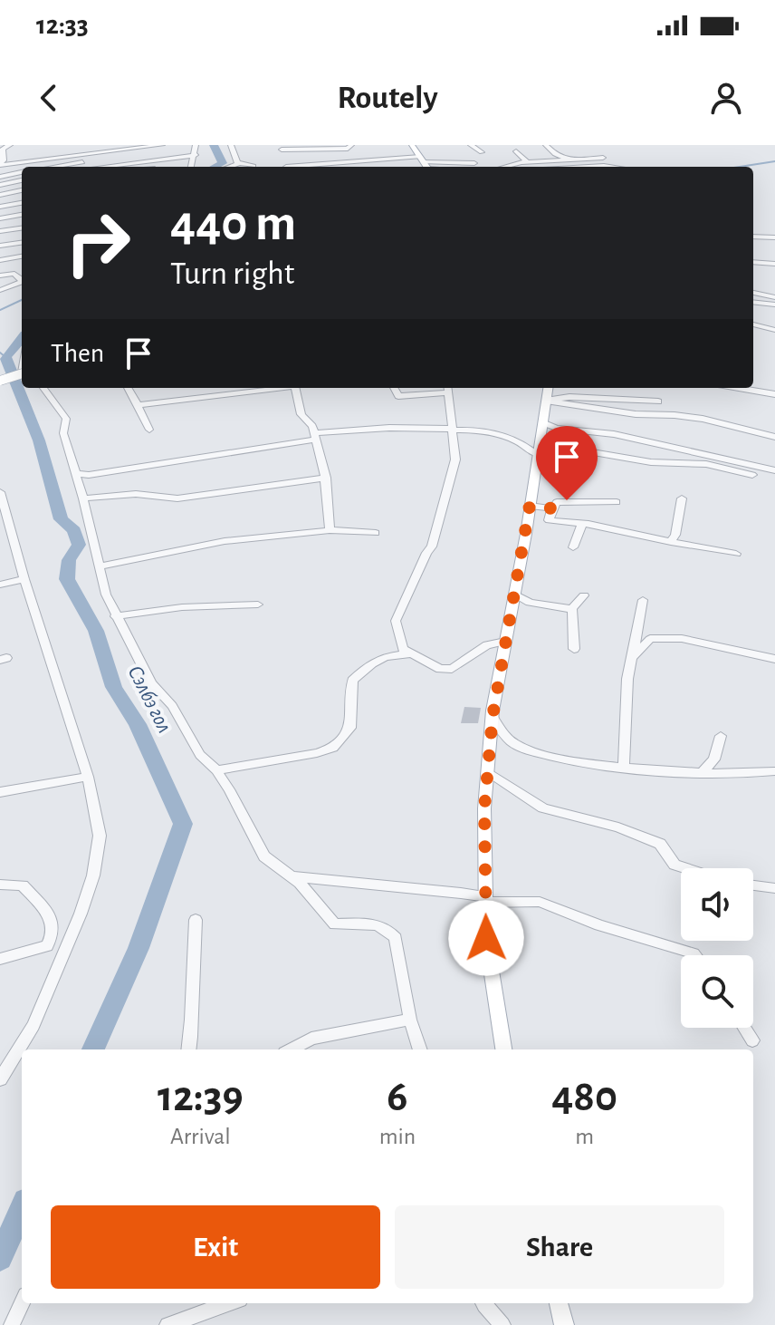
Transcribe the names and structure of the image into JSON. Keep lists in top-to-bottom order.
{
  "water": ["Сэлбэ гол"],
  "page": {
    "status": "12:33",
    "header": "Routely",
    "turn": ["440 m", "Turn right"],
    "then": "Then",
    "eta": [
      "12:39",
      "Arrival",
      "6",
      "min",
      "480",
      "m"
    ],
    "buttons": ["Exit", "Share"]
  }
}
